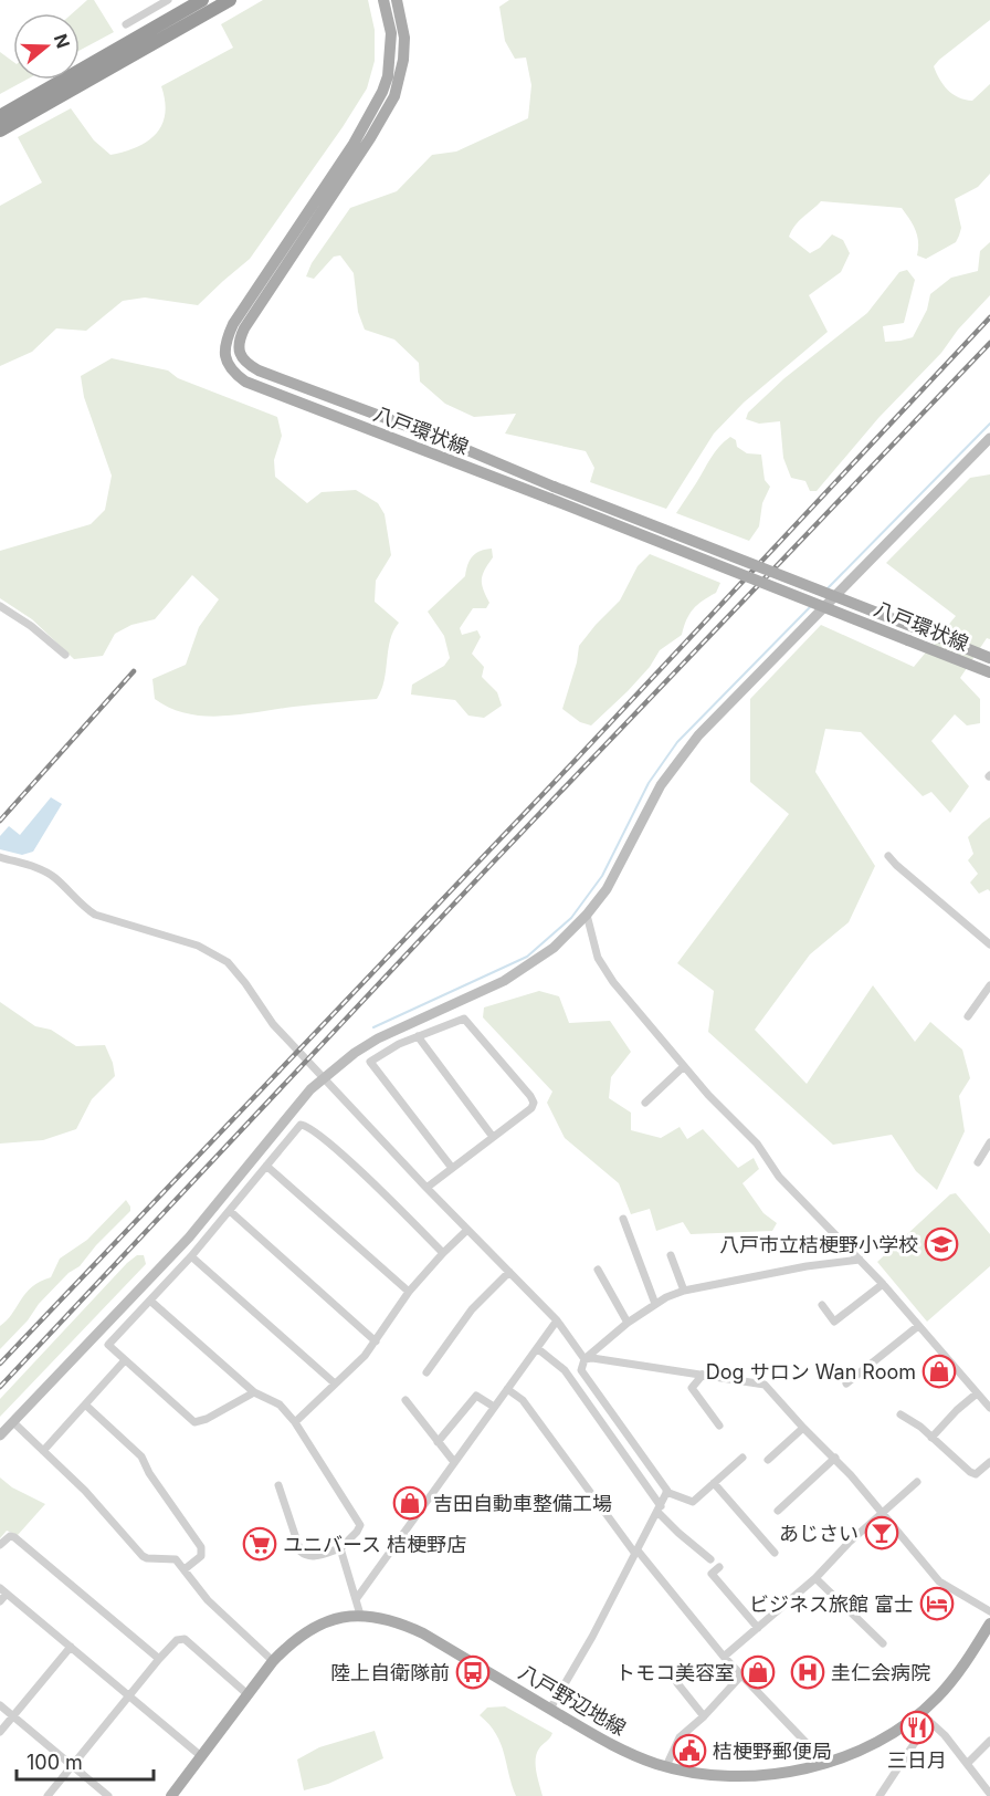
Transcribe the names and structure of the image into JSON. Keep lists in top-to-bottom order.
{
  "streets": {
    "main road": ["八戸環状線", "八戸野辺地線"]
  },
  "places": {
    "school or university": ["八戸市立桔梗野小学校"],
    "shop": ["Dog サロン Wan Room", "吉田自動車整備工場", "トモコ美容室"],
    "bar": ["あじさい"],
    "supermarket": ["ユニバース 桔梗野店"],
    "hotel": ["ビジネス旅館 富士"],
    "bus stop": ["陸上自衛隊前"],
    "hospital": ["圭仁会病院"],
    "restaurant": ["三日月"],
    "public building": ["桔梗野郵便局"]
  },
  "scale_bar": "100 m",
  "north": "right"
}
